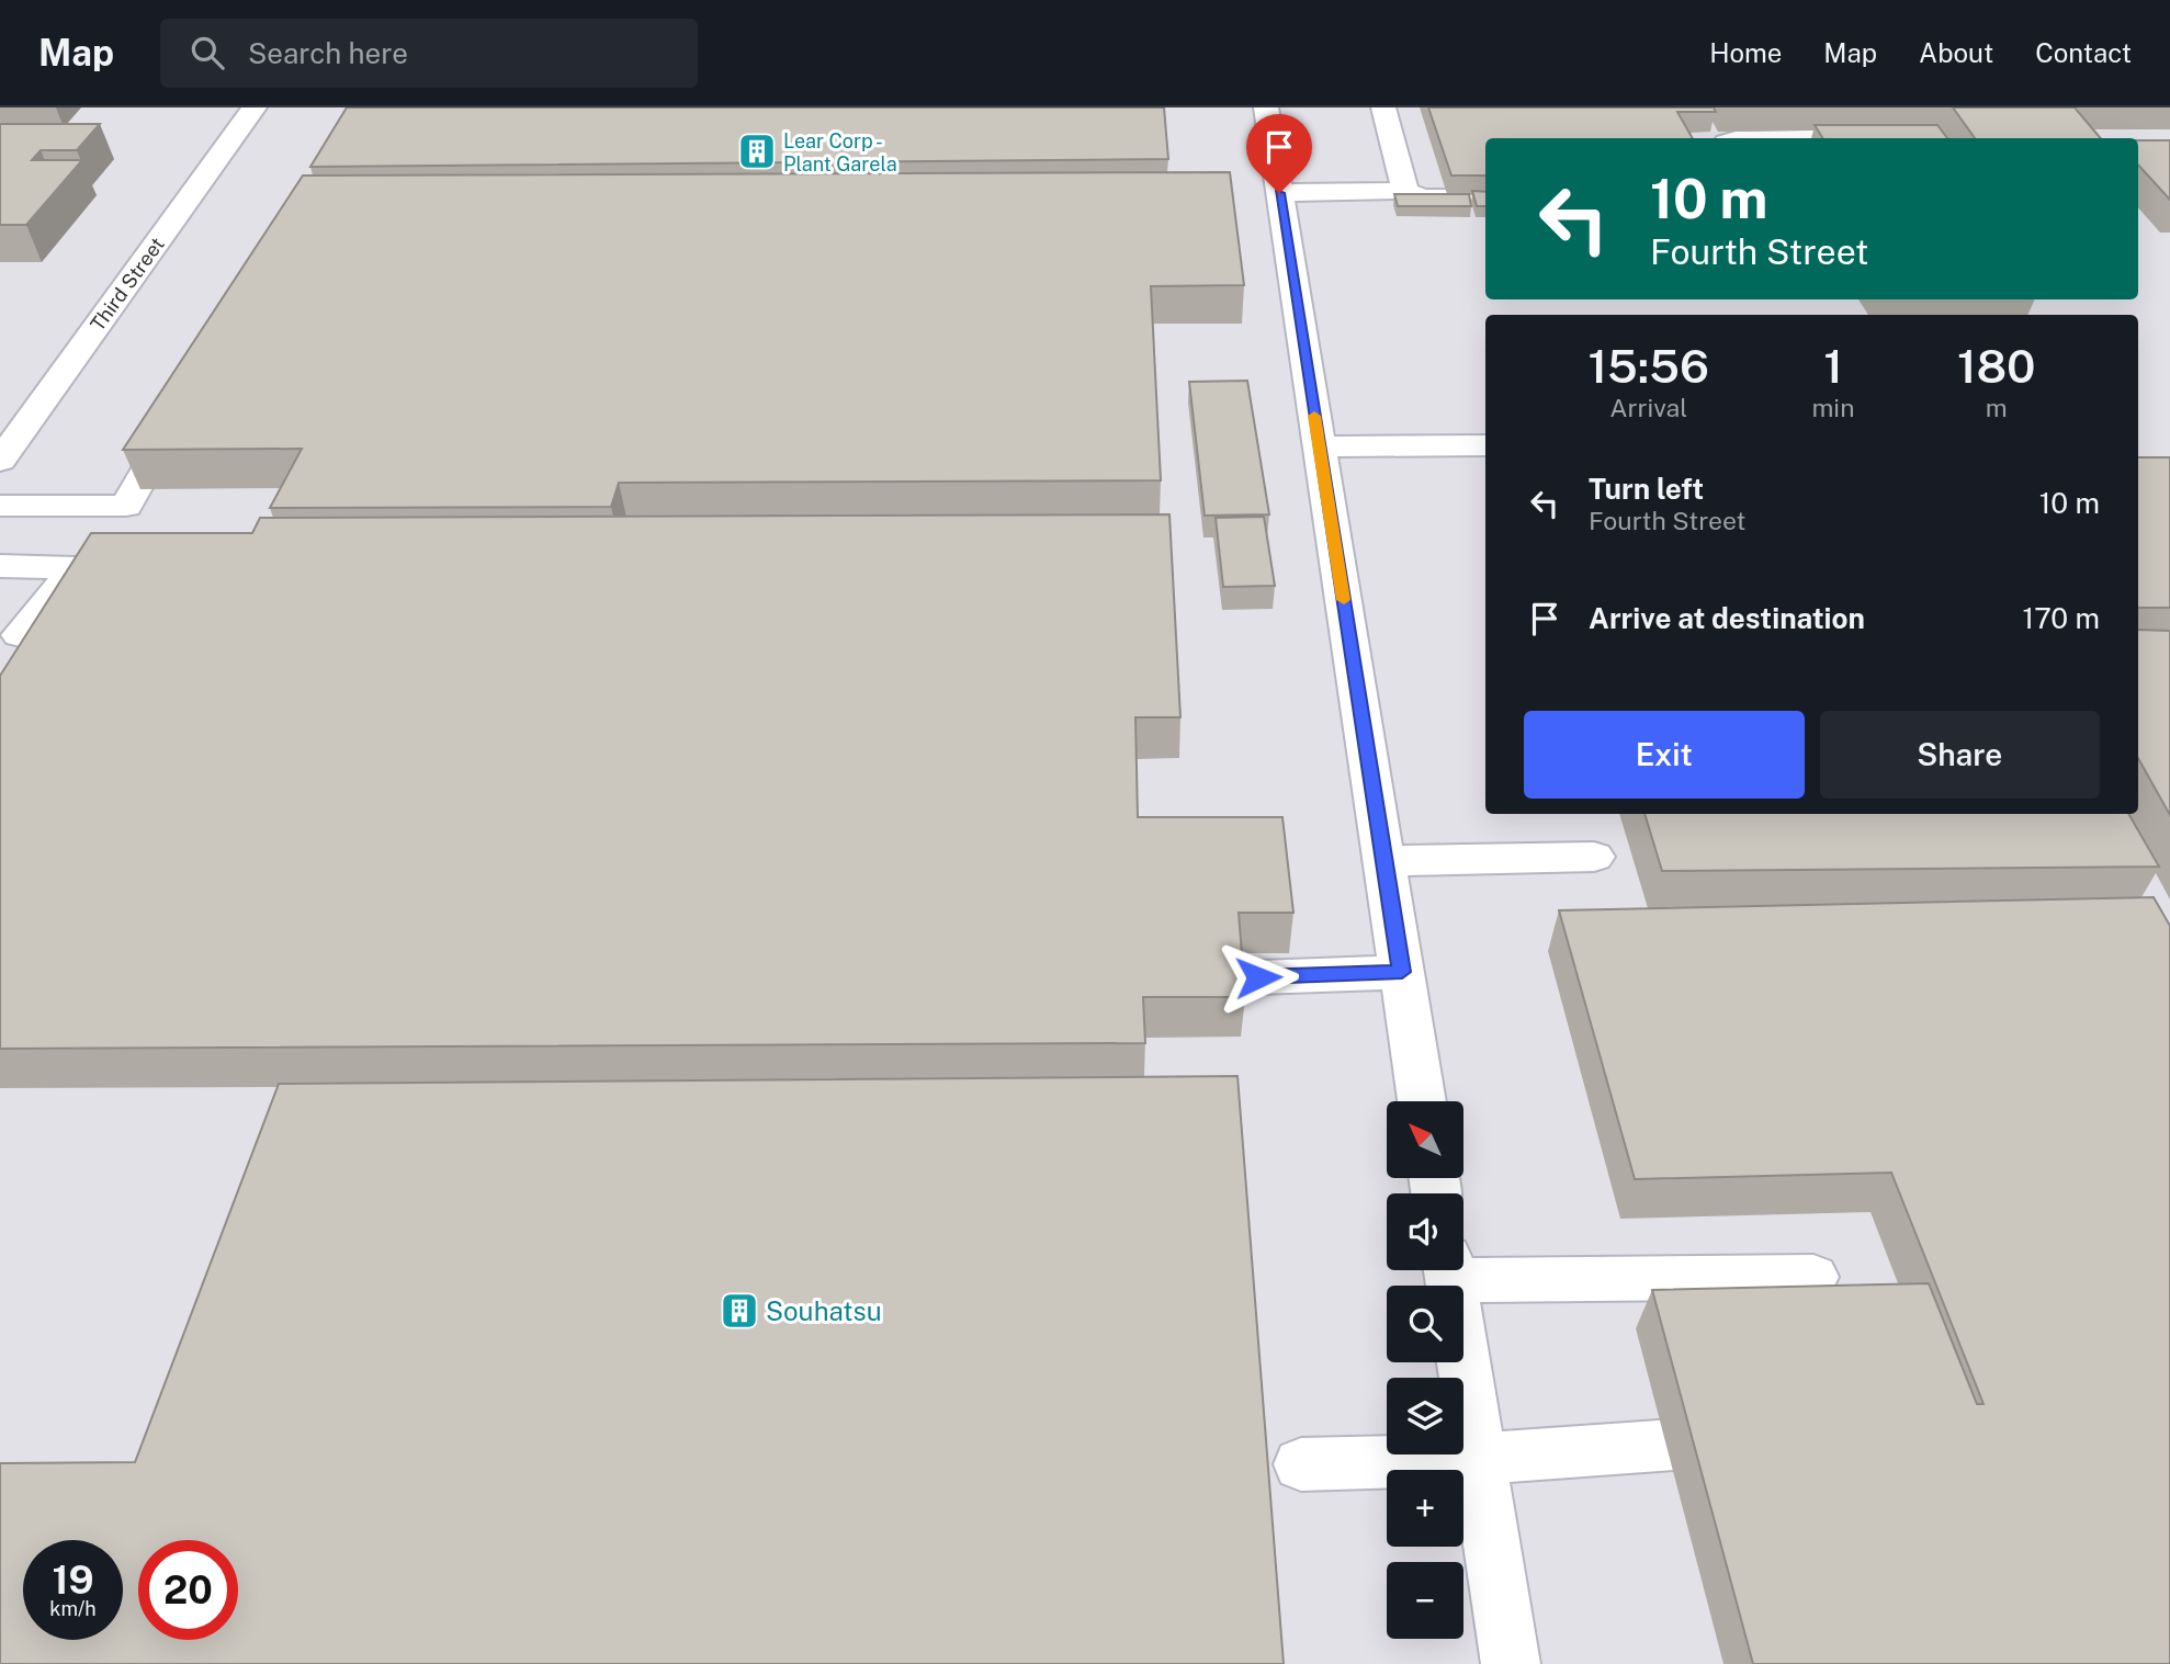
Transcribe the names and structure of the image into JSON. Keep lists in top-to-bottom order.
{
  "streets": {
    "street": ["Third Street"]
  },
  "places": {
    "building": ["Lear Corp - Plant Garela", "Souhatsu"]
  },
  "north": "top left",
  "page": {
    "header": "Map",
    "search": "Search here",
    "nav": [
      "Home",
      "Map",
      "About",
      "Contact"
    ],
    "turn": ["10 m", "Fourth Street"],
    "eta": [
      "15:56",
      "Arrival",
      "1",
      "min",
      "180",
      "m"
    ],
    "list": [
      {
        "name": "Turn left",
        "note": "Fourth Street",
        "value": "10 m"
      },
      {
        "name": "Arrive at destination",
        "value": "170 m"
      }
    ],
    "buttons": ["Exit", "Share"],
    "map_buttons": ["+", "−"],
    "speed": "19 km/h",
    "limit": "20"
  }
}
